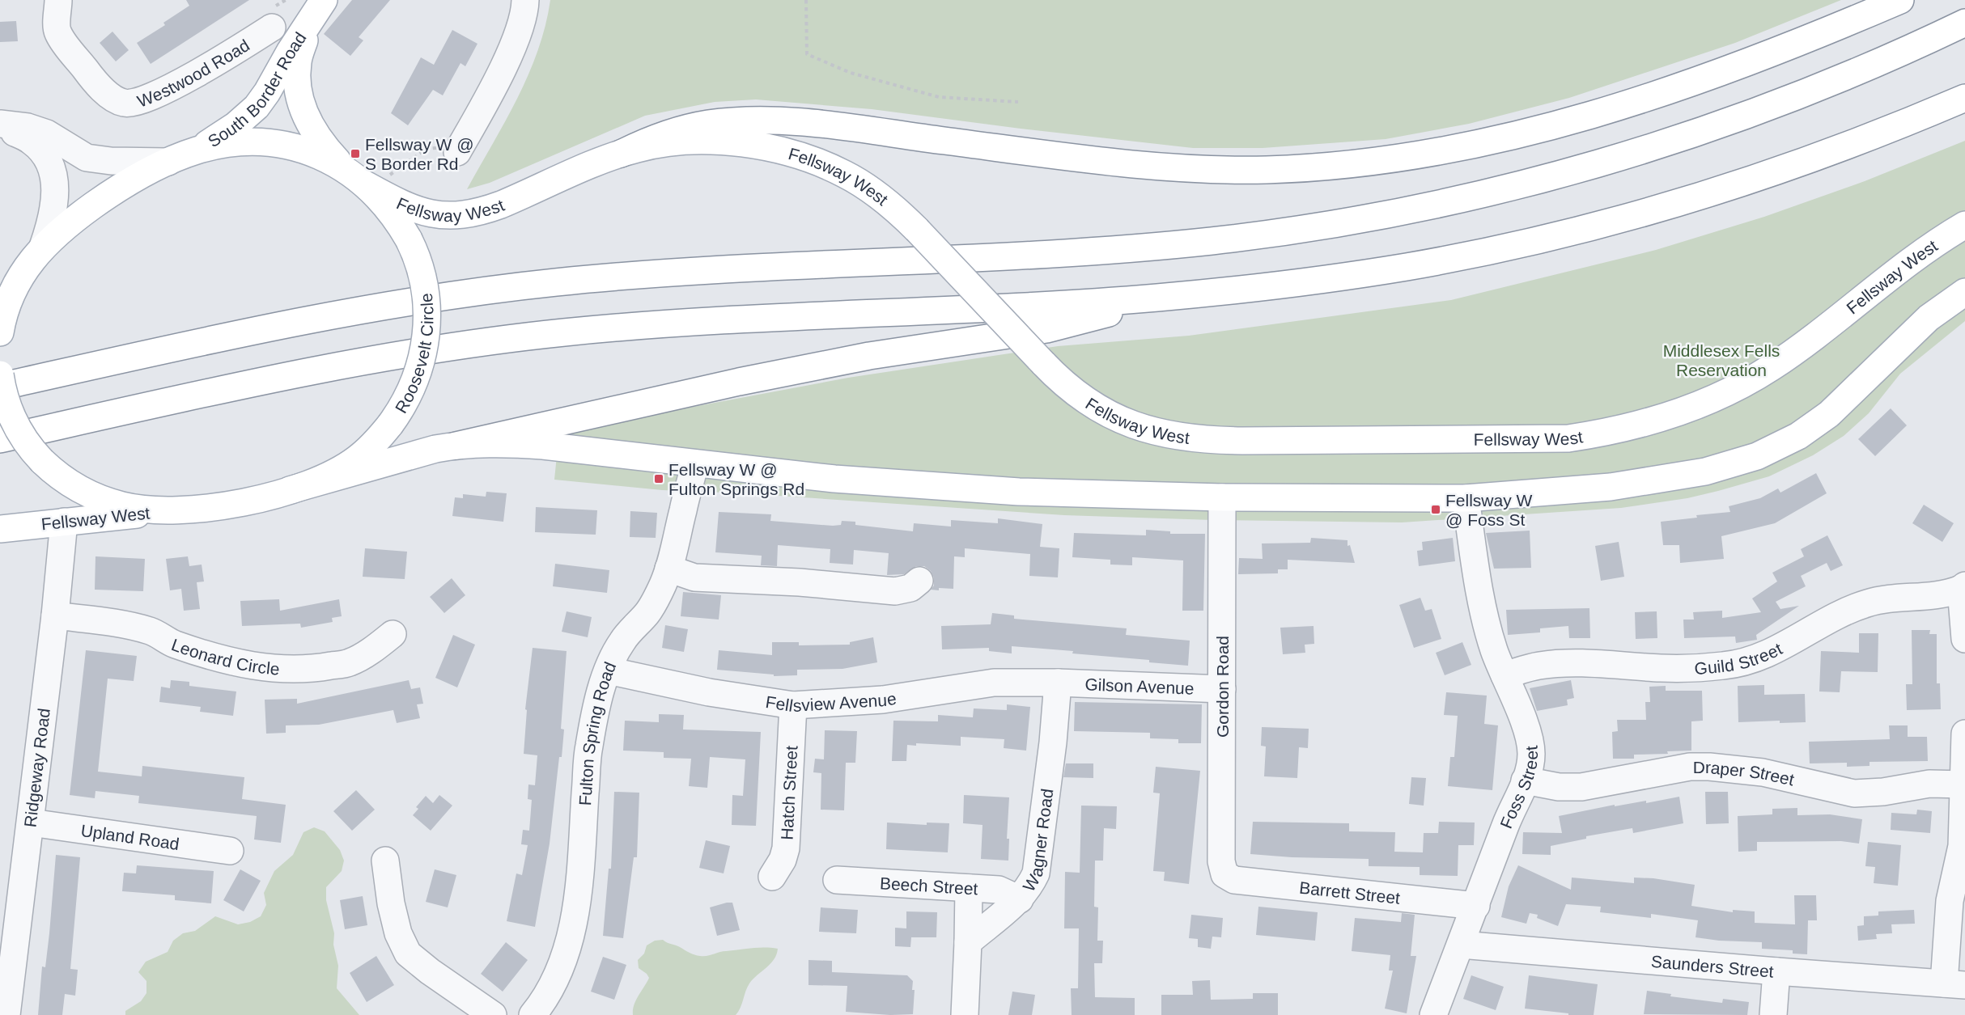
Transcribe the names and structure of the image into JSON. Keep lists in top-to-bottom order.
{
  "streets": {
    "main road": ["South Border Road", "Fellsway West", "Roosevelt Circle"],
    "street": [
      "Westwood Road",
      "Leonard Circle",
      "Guild Street",
      "Gilson Avenue",
      "Gordon Road",
      "Fellsview Avenue",
      "Fulton Spring Road",
      "Ridgeway Road",
      "Draper Street",
      "Foss Street",
      "Hatch Street",
      "Upland Road",
      "Wagner Road",
      "Beech Street",
      "Barrett Street",
      "Saunders Street"
    ]
  },
  "crossings": [
    ["South Border Road", "Roosevelt Circle"],
    ["Fellsway West", "Roosevelt Circle"],
    ["Fellsway West", "Ridgeway Road"],
    ["Leonard Circle", "Ridgeway Road"],
    ["Guild Street", "Foss Street"],
    ["Gilson Avenue", "Gordon Road"],
    ["Gilson Avenue", "Fellsview Avenue"],
    ["Gilson Avenue", "Wagner Road"],
    ["Gordon Road", "Barrett Street"],
    ["Fellsview Avenue", "Fulton Spring Road"],
    ["Fellsview Avenue", "Hatch Street"],
    ["Fellsview Avenue", "Wagner Road"],
    ["Ridgeway Road", "Upland Road"],
    ["Draper Street", "Foss Street"],
    ["Foss Street", "Barrett Street"],
    ["Foss Street", "Saunders Street"],
    ["Wagner Road", "Beech Street"]
  ],
  "parks": ["Middlesex Fells Reservation"],
  "places": {
    "transit": ["Fellsway W @ S Border Rd", "Fellsway W @ Fulton Springs Rd", "Fellsway W @ Foss St"]
  }
}
